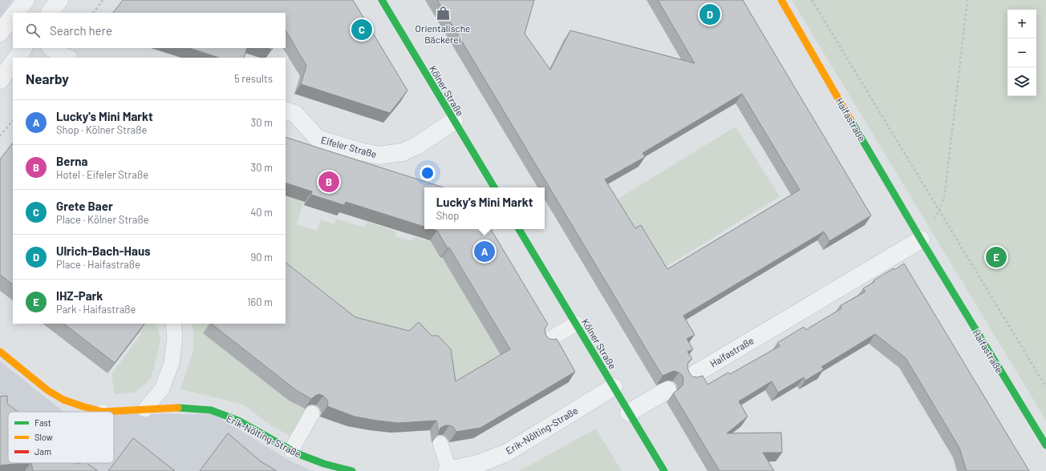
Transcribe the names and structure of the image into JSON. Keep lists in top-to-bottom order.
{
  "streets": {
    "street": [
      "Kölner Straße",
      "Haifastraße",
      "Eifeler Straße",
      "Erik-Nölting-Straße"
    ]
  },
  "crossings": [
    ["Kölner Straße", "Eifeler Straße"],
    ["Kölner Straße", "Erik-Nölting-Straße"]
  ],
  "places": {
    "shop": ["Orientalische Bäckerei"]
  },
  "legend": ["Fast", "Slow", "Jam"],
  "page": {
    "pins": [
      "D",
      "C",
      "B",
      "A",
      "E"
    ],
    "map_buttons": ["+", "−"],
    "search": "Search here",
    "heading": ["Nearby", "5 results"],
    "list": [
      {
        "mark": "A",
        "name": "Lucky's Mini Markt",
        "note": "Shop · Kölner Straße",
        "value": "30 m"
      },
      {
        "mark": "B",
        "name": "Berna",
        "note": "Hotel · Eifeler Straße",
        "value": "30 m"
      },
      {
        "mark": "C",
        "name": "Grete Baer",
        "note": "Place · Kölner Straße",
        "value": "40 m"
      },
      {
        "mark": "D",
        "name": "Ulrich-Bach-Haus",
        "note": "Place · Haifastraße",
        "value": "90 m"
      },
      {
        "mark": "E",
        "name": "IHZ-Park",
        "note": "Park · Haifastraße",
        "value": "160 m"
      }
    ],
    "popup": ["Lucky's Mini Markt", "Shop"]
  }
}
